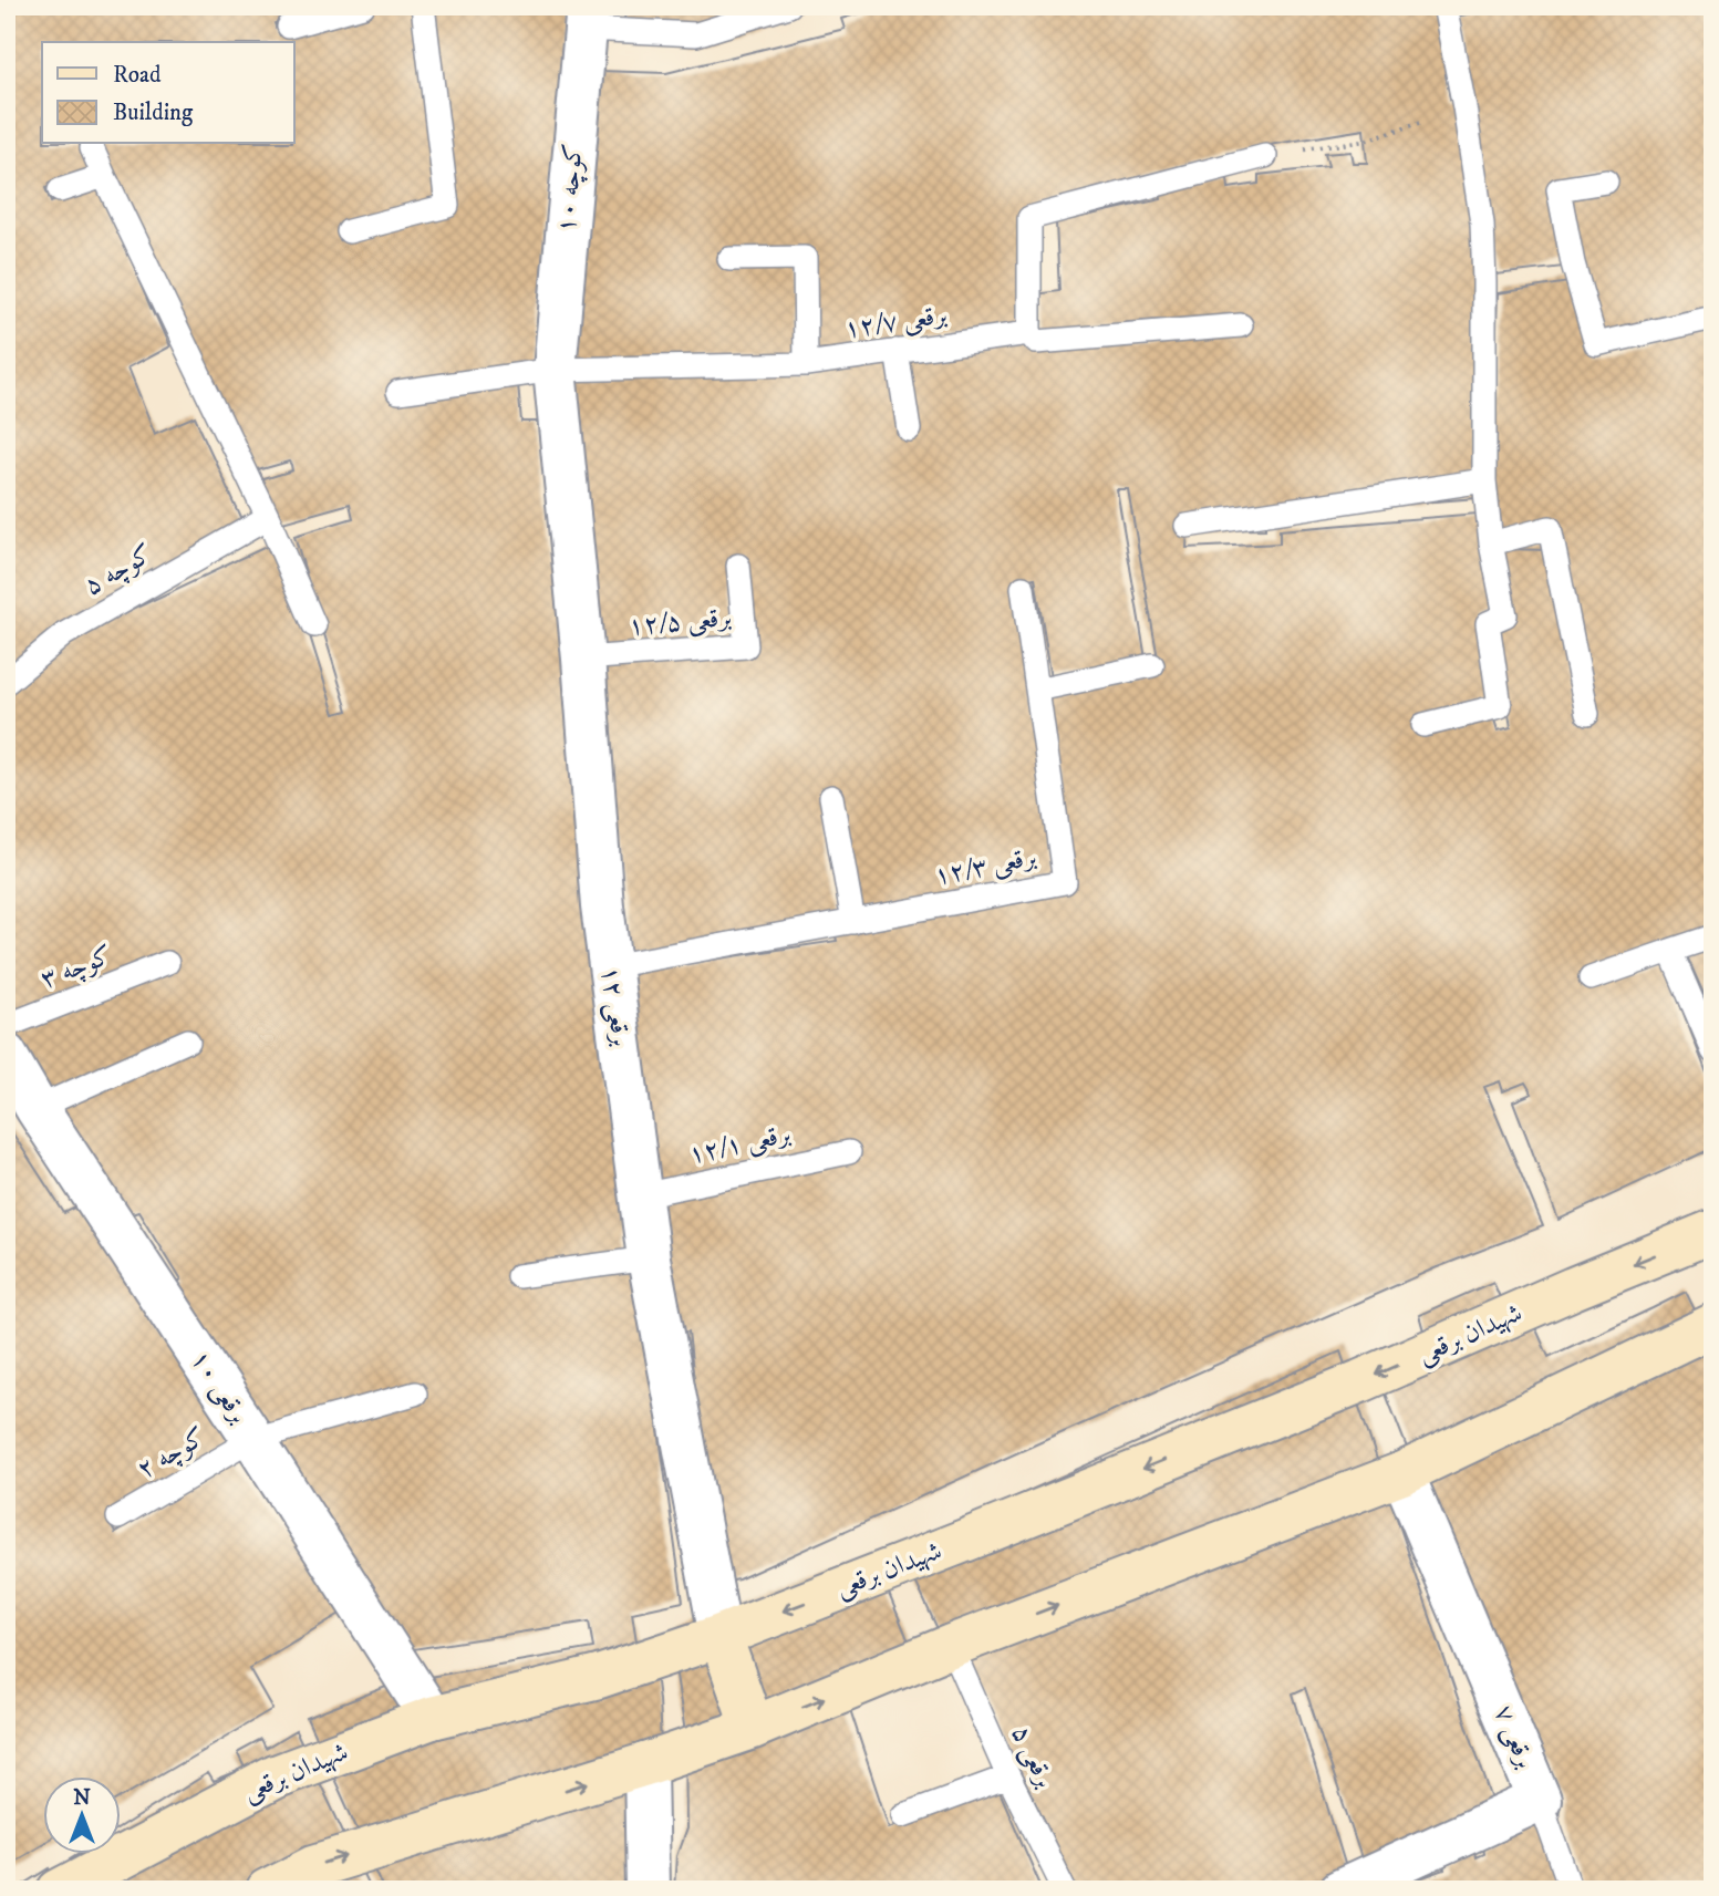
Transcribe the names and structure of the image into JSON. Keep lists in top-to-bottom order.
{
  "streets": {
    "main road": ["شهیدان برقعی"],
    "street": [
      "کوچه ۱۰",
      "برقعی ۱۲",
      "برقعی ۱۰",
      "برقعی ۷"
    ],
    "lane": [
      "برقعی ۱۲/۷",
      "کوچه ۵",
      "برقعی ۱۲/۵",
      "برقعی ۱۲/۳",
      "کوچه ۳",
      "برقعی ۱۲/۱",
      "کوچه ۲",
      "برقعی ۵"
    ]
  },
  "crossings": [
    ["کوچه ۱۰", "برقعی ۱۲/۷"],
    ["کوچه ۱۰", "برقعی ۱۲"],
    ["برقعی ۱۲/۷", "برقعی ۱۲"],
    ["برقعی ۱۲/۵", "برقعی ۱۲"],
    ["برقعی ۱۲/۳", "برقعی ۱۲"],
    ["کوچه ۳", "برقعی ۱۰"],
    ["برقعی ۱۲", "برقعی ۱۲/۱"],
    ["برقعی ۱۲", "شهیدان برقعی"],
    ["شهیدان برقعی", "برقعی ۱۰"],
    ["برقعی ۱۰", "کوچه ۲"]
  ],
  "legend": ["Road", "Building"],
  "north": "top"
}
